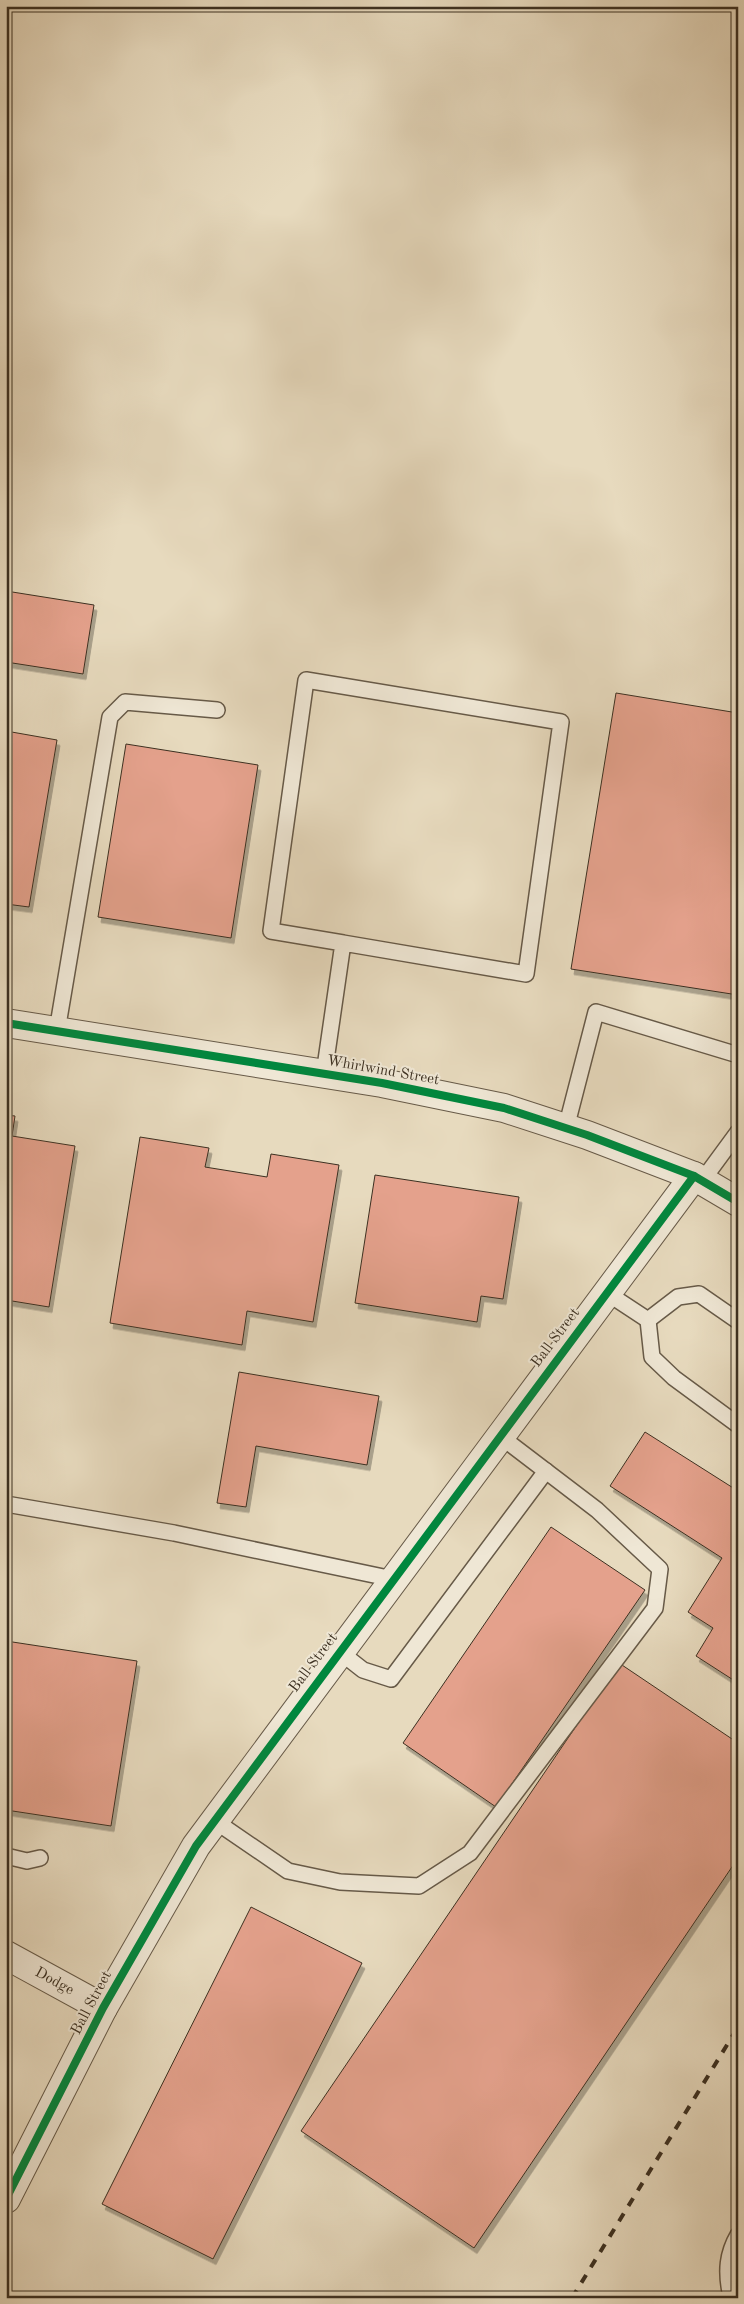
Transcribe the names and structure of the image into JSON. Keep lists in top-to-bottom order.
{
  "streets": {
    "street": ["Whirlwind Street", "Ball Street", "Dodge"]
  },
  "crossings": [
    ["Whirlwind Street", "Ball Street"],
    ["Ball Street", "Dodge"]
  ]
}
